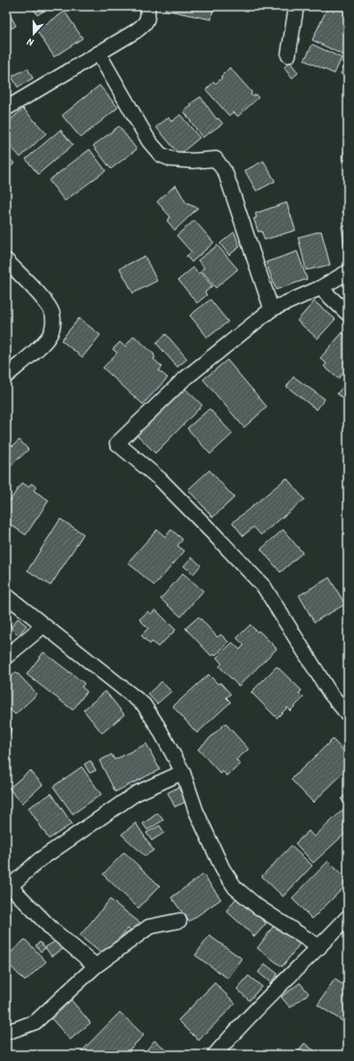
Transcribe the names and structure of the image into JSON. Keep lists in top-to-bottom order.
{
  "north": "bottom"
}
